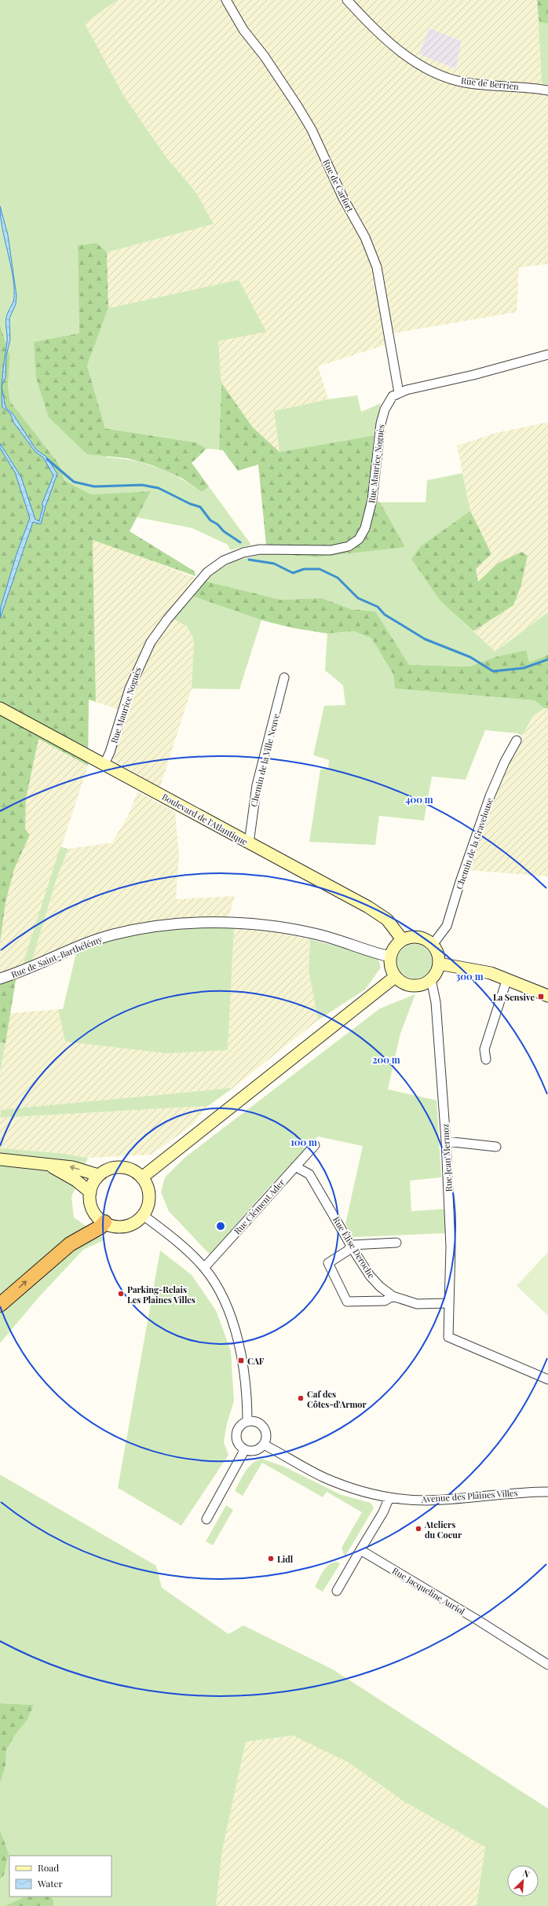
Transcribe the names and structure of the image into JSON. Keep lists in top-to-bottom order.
{
  "streets": {
    "main road": ["Boulevard de l'Atlantique"],
    "street": [
      "Rue de Berrien",
      "Rue de Carfort",
      "Rue Maurice Noguès",
      "Chemin de la Ville Neuve",
      "Chemin de la Gravelouse",
      "Rue de Saint-Barthélémy",
      "Rue Jean Mermoz",
      "Rue Clément Ader",
      "Rue Élise Deroche",
      "Avenue des Plaines Villes",
      "Rue Jacqueline Auriol"
    ]
  },
  "crossings": [
    ["Rue de Carfort", "Rue Maurice Noguès"],
    ["Rue Maurice Noguès", "Boulevard de l'Atlantique"],
    ["Chemin de la Ville Neuve", "Boulevard de l'Atlantique"],
    ["Boulevard de l'Atlantique", "Chemin de la Gravelouse"],
    ["Boulevard de l'Atlantique", "Rue de Saint-Barthélémy"],
    ["Boulevard de l'Atlantique", "Rue Jean Mermoz"],
    ["Chemin de la Gravelouse", "Rue de Saint-Barthélémy"],
    ["Chemin de la Gravelouse", "Rue Jean Mermoz"],
    ["Rue de Saint-Barthélémy", "Rue Jean Mermoz"],
    ["Rue Jean Mermoz", "Rue Élise Deroche"],
    ["Rue Clément Ader", "Rue Élise Deroche"]
  ],
  "places": {
    "transit": ["La Sensive", "CAF"],
    "other": [
      "Parking-Relais Les Plaines Villes",
      "Caf des Côtes-d'Armor",
      "Ateliers du Coeur",
      "Lidl"
    ]
  },
  "legend": ["Road", "Water"],
  "north": "top right",
  "rings": [
    "400 m",
    "300 m",
    "200 m",
    "100 m"
  ]
}
